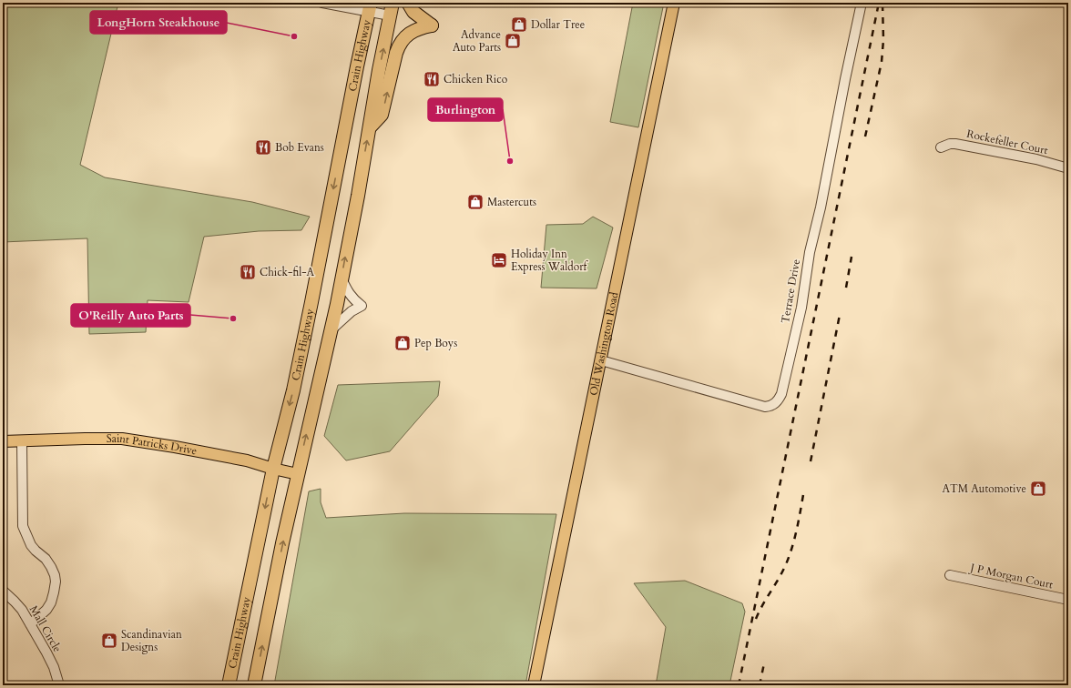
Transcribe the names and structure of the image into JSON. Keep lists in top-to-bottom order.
{
  "streets": {
    "highway": ["Crain Highway"],
    "main road": ["Old Washington Road", "Saint Patricks Drive"],
    "street": [
      "Rockefeller Court",
      "Terrace Drive",
      "J P Morgan Court",
      "Mall Circle"
    ]
  },
  "crossings": [
    ["Crain Highway", "Saint Patricks Drive"],
    ["Terrace Drive", "Old Washington Road"]
  ],
  "places": {
    "shop": [
      "Dollar Tree",
      "Advance Auto Parts",
      "Mastercuts",
      "Pep Boys",
      "ATM Automotive",
      "Scandinavian Designs"
    ],
    "other": ["LongHorn Steakhouse", "Burlington", "O'Reilly Auto Parts"],
    "restaurant": ["Chicken Rico", "Bob Evans", "Chick-fil-A"],
    "hotel": ["Holiday Inn Express Waldorf"]
  }
}
